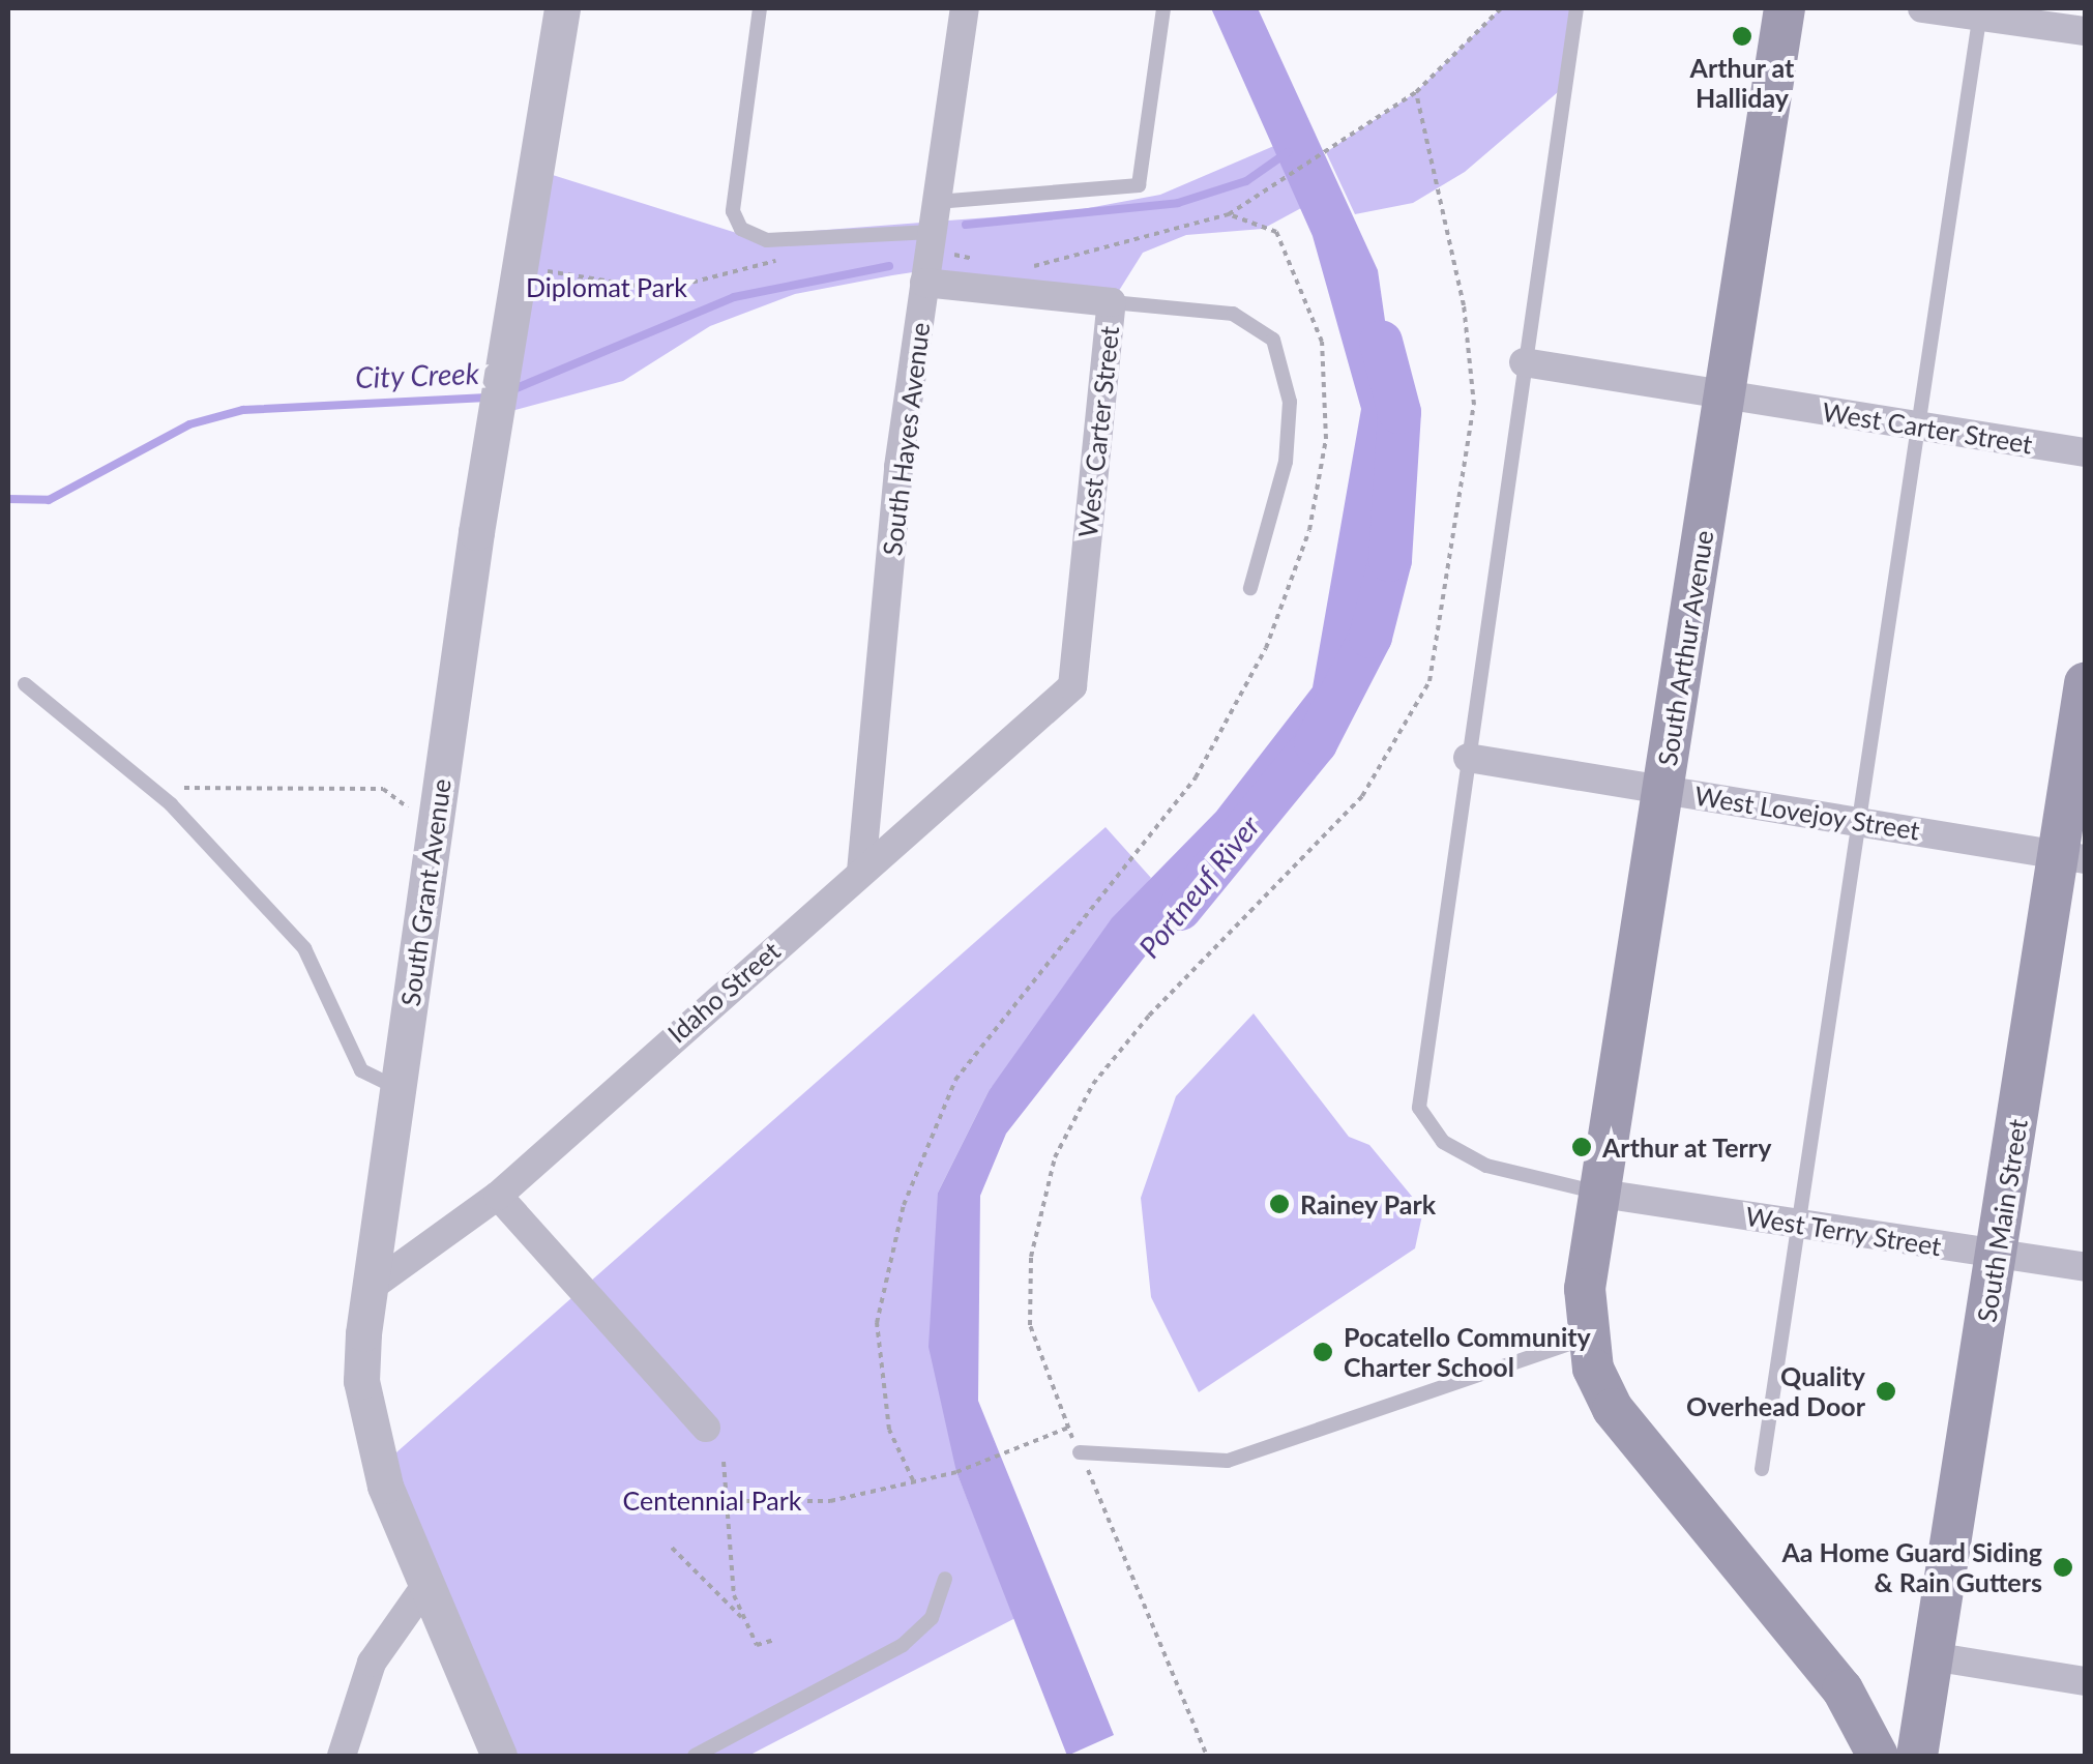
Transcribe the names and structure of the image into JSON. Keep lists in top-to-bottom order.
{
  "streets": {
    "main road": ["South Arthur Avenue", "South Main Street"],
    "street": [
      "West Carter Street",
      "South Hayes Avenue",
      "West Lovejoy Street",
      "South Grant Avenue",
      "Idaho Street",
      "West Terry Street"
    ]
  },
  "crossings": [
    ["West Carter Street", "South Hayes Avenue"],
    ["West Carter Street", "South Arthur Avenue"],
    ["West Carter Street", "Idaho Street"],
    ["South Hayes Avenue", "Idaho Street"],
    ["South Arthur Avenue", "West Lovejoy Street"],
    ["South Arthur Avenue", "West Terry Street"],
    ["West Lovejoy Street", "South Main Street"],
    ["South Grant Avenue", "Idaho Street"],
    ["South Main Street", "West Terry Street"]
  ],
  "water": ["City Creek", "Portneuf River"],
  "parks": ["Diplomat Park", "Centennial Park"],
  "places": [
    "Arthur at Halliday",
    "Arthur at Terry",
    "Rainey Park",
    "Pocatello Community Charter School",
    "Quality Overhead Door",
    "Aa Home Guard Siding & Rain Gutters"
  ]
}
